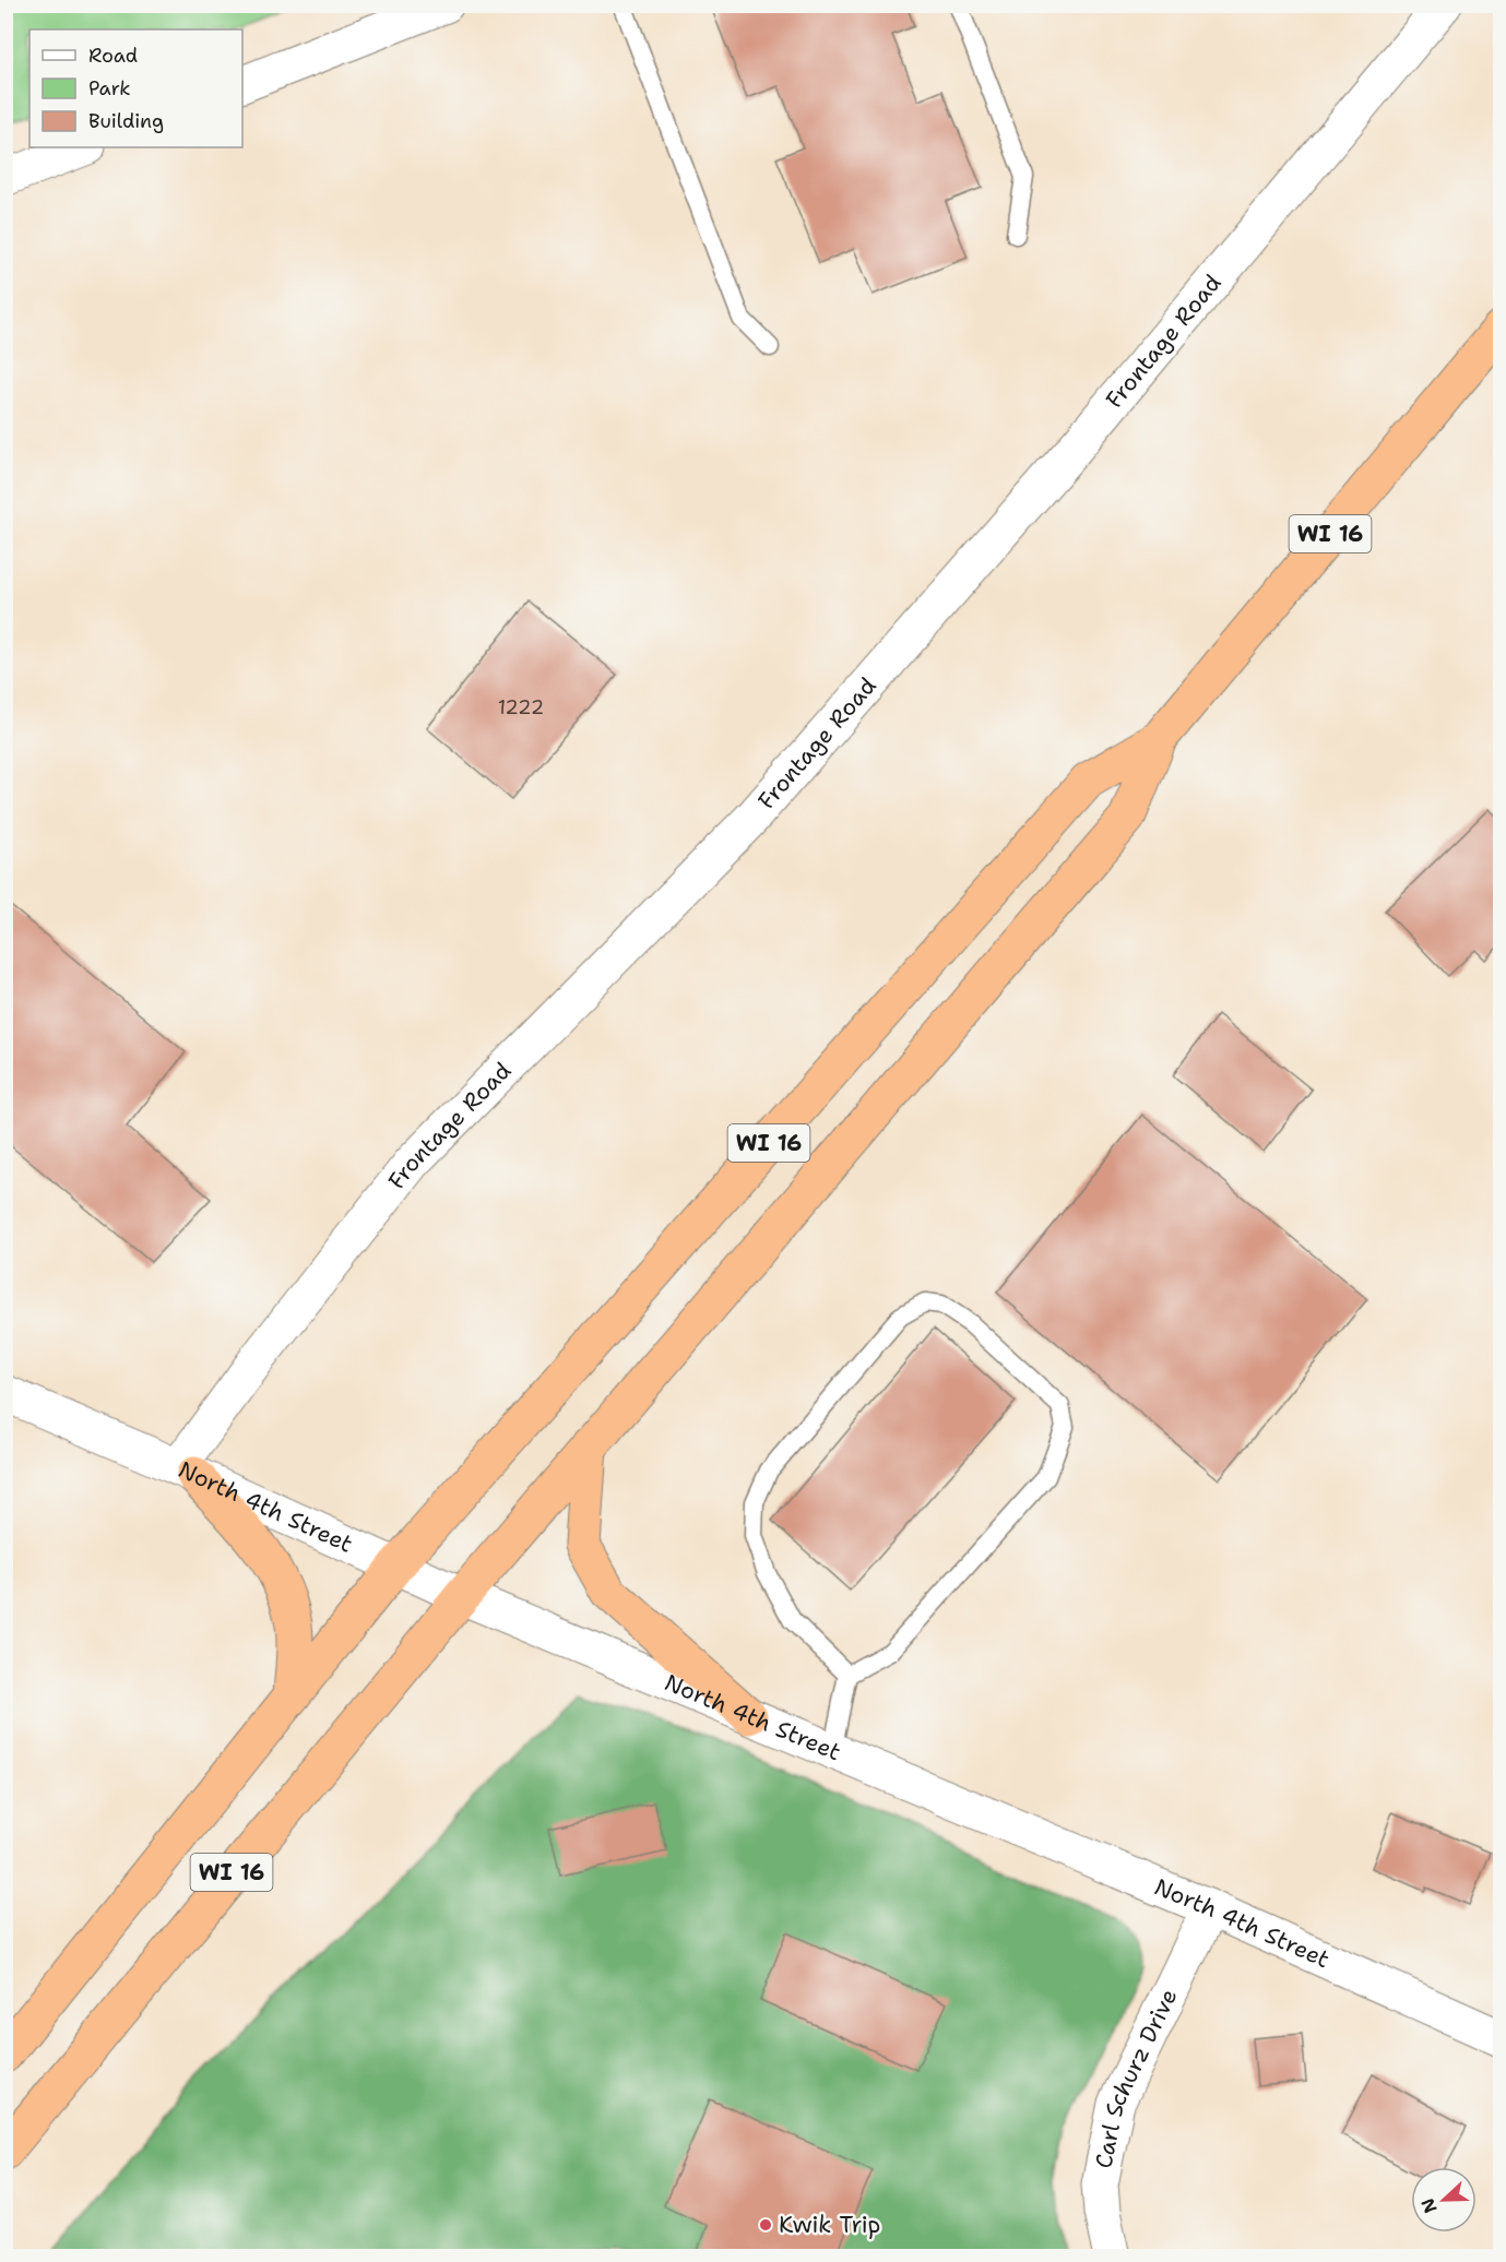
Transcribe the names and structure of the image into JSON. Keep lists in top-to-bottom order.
{
  "streets": {
    "highway": ["WI 16"],
    "street": ["Frontage Road", "North 4th Street", "Carl Schurz Drive"]
  },
  "crossings": [
    ["Frontage Road", "North 4th Street"],
    ["WI 16", "North 4th Street"],
    ["North 4th Street", "Carl Schurz Drive"]
  ],
  "places": ["Kwik Trip"],
  "house_numbers": ["1222"],
  "legend": ["Road", "Park", "Building"],
  "north": "left"
}
